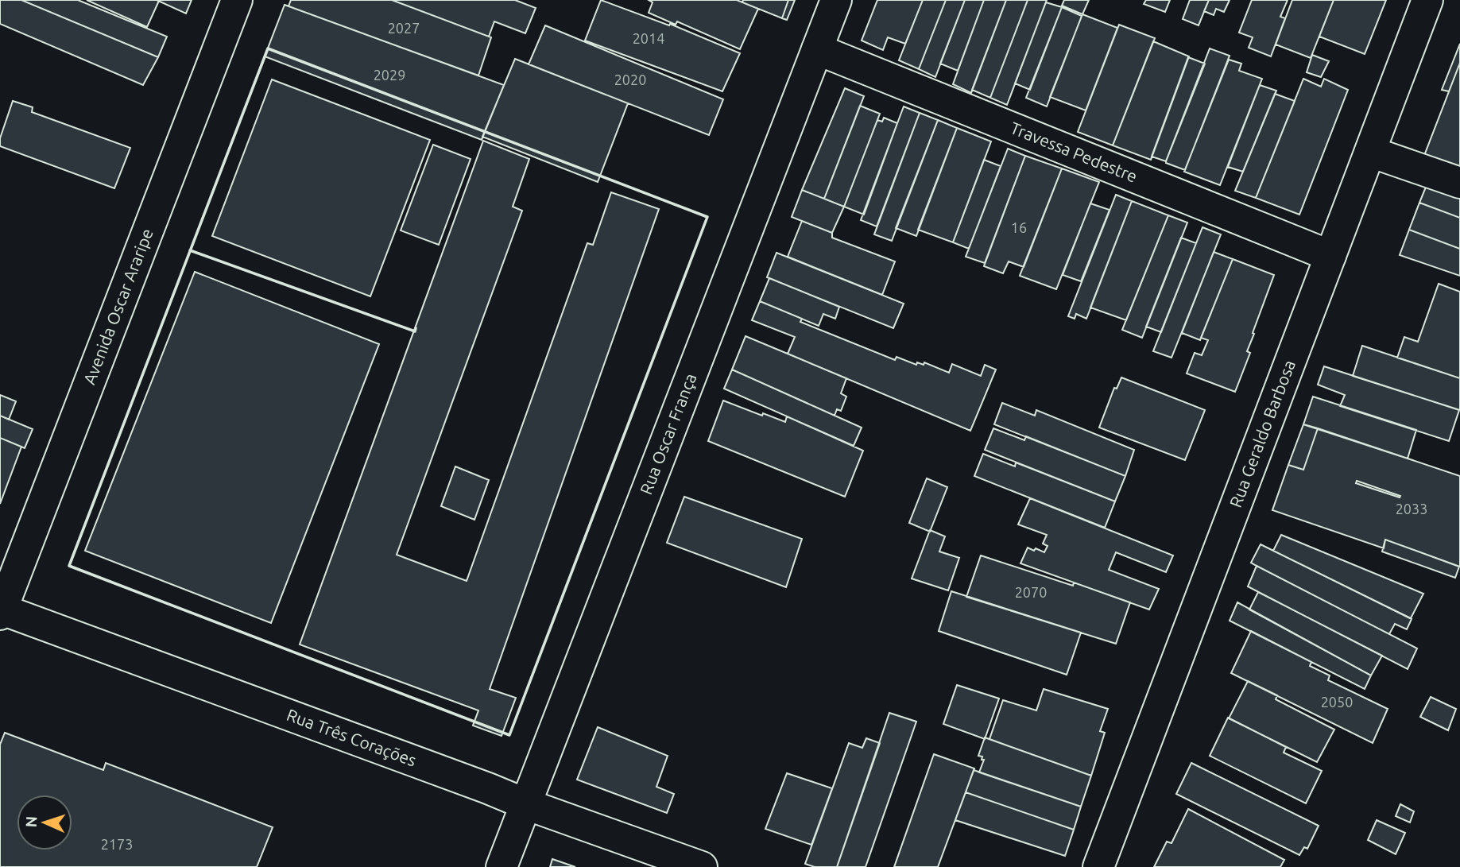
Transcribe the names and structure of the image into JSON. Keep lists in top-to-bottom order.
{
  "streets": {
    "street": [
      "Travessa Pedestre",
      "Avenida Oscar Araripe",
      "Rua Oscar França",
      "Rua Geraldo Barbosa",
      "Rua Três Corações"
    ]
  },
  "crossings": [
    ["Travessa Pedestre", "Rua Oscar França"],
    ["Travessa Pedestre", "Rua Geraldo Barbosa"],
    ["Avenida Oscar Araripe", "Rua Três Corações"],
    ["Rua Oscar França", "Rua Três Corações"]
  ],
  "house_numbers": [
    "2027",
    "2014",
    "2029",
    "2020",
    "16",
    "2033",
    "2070",
    "2050",
    "2173"
  ],
  "north": "left"
}
